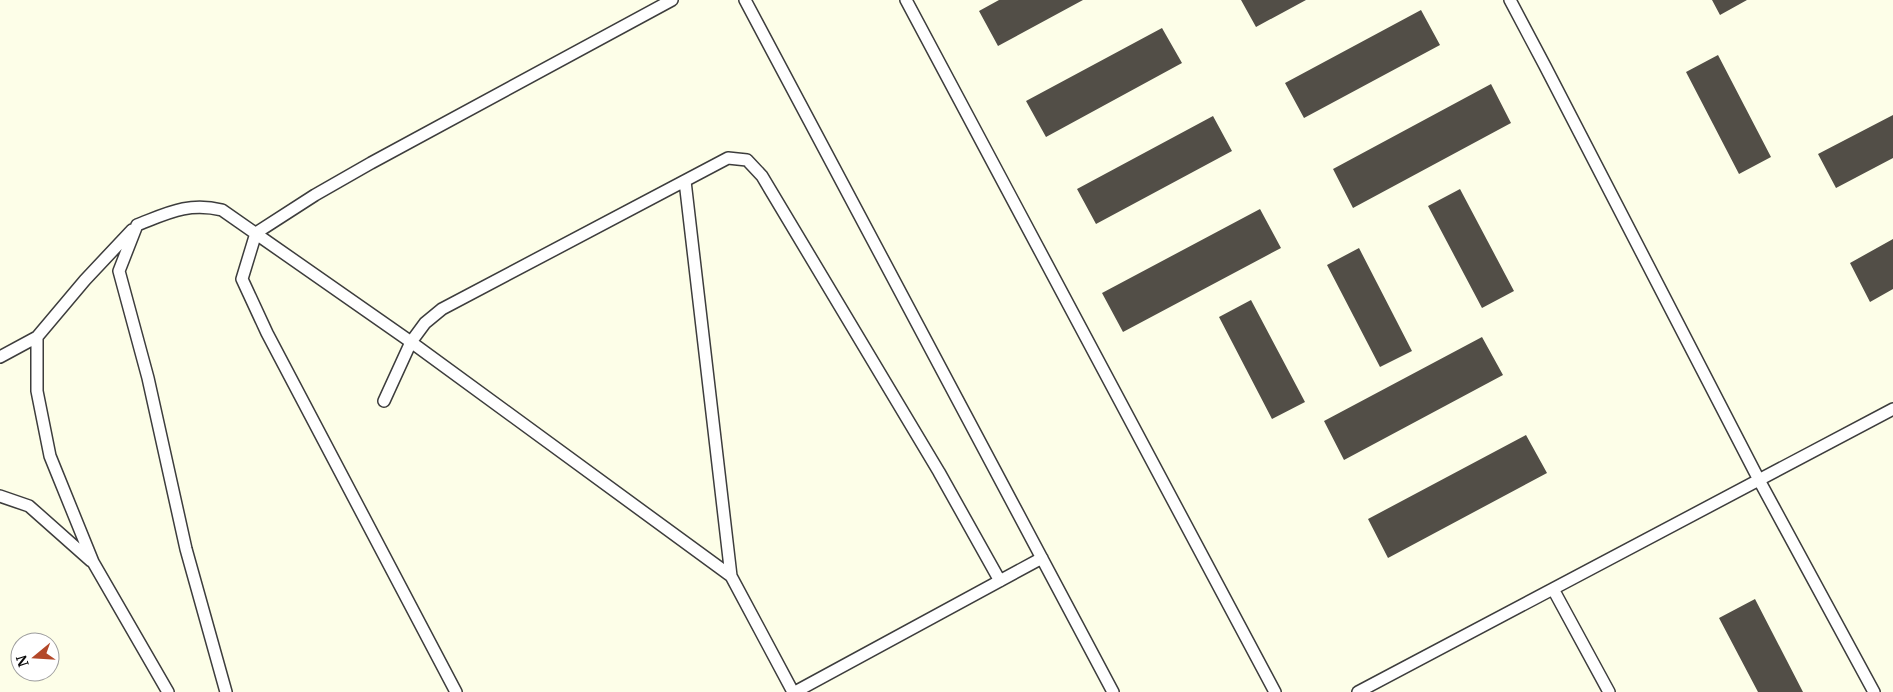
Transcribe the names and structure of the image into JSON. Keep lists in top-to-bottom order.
{
  "north": "left"
}
